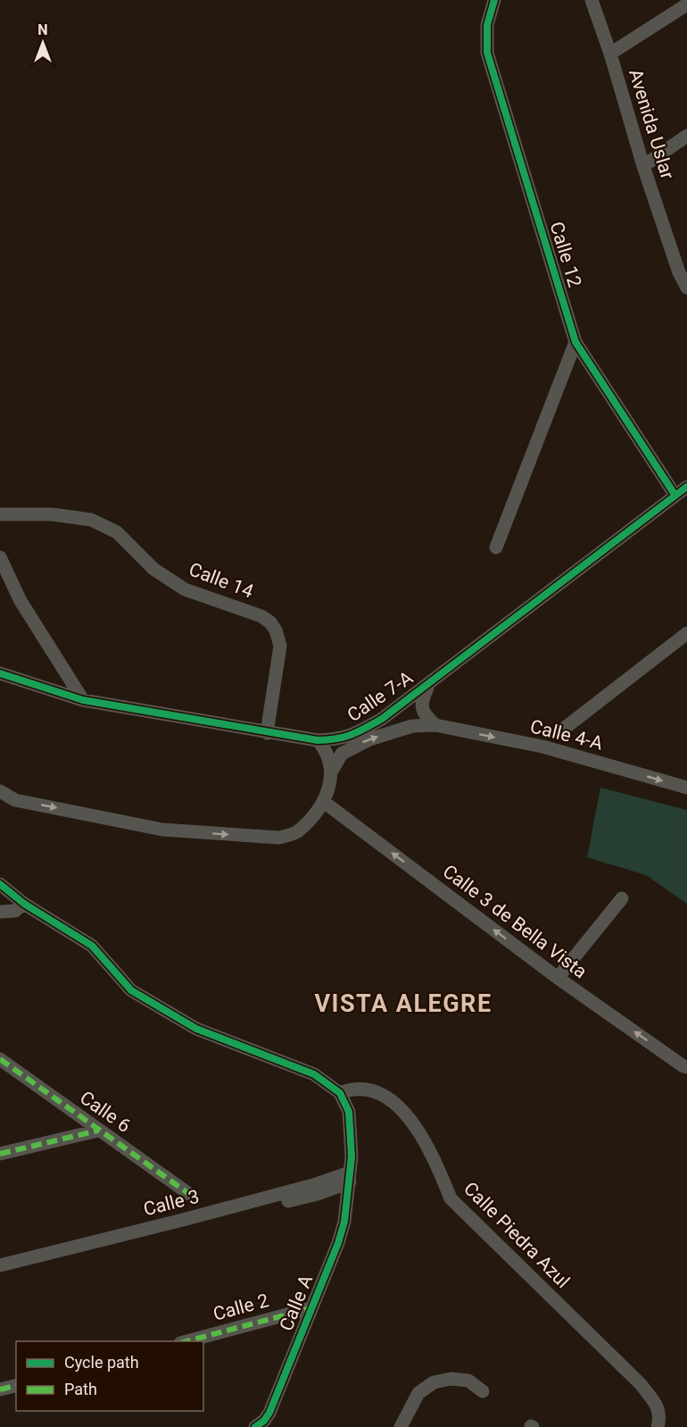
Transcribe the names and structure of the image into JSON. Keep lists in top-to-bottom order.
{
  "streets": {
    "street": [
      "Avenida Uslar",
      "Calle 12",
      "Calle 14",
      "Calle 7-A",
      "Calle 4-A",
      "Calle 3 de Bella Vista",
      "Calle 6",
      "Calle 3",
      "Calle Piedra Azul",
      "Calle A",
      "Calle 2"
    ]
  },
  "crossings": [
    ["Calle 12", "Calle 7-A"],
    ["Calle 14", "Calle 7-A"],
    ["Calle 7-A", "Calle 4-A"],
    ["Calle 7-A", "Calle 3 de Bella Vista"],
    ["Calle 3", "Calle A"],
    ["Calle A", "Calle 2"]
  ],
  "one_way": ["Calle 4-A", "Calle 3 de Bella Vista"],
  "districts": ["VISTA ALEGRE"],
  "legend": ["Cycle path", "Path"],
  "north": "top"
}
